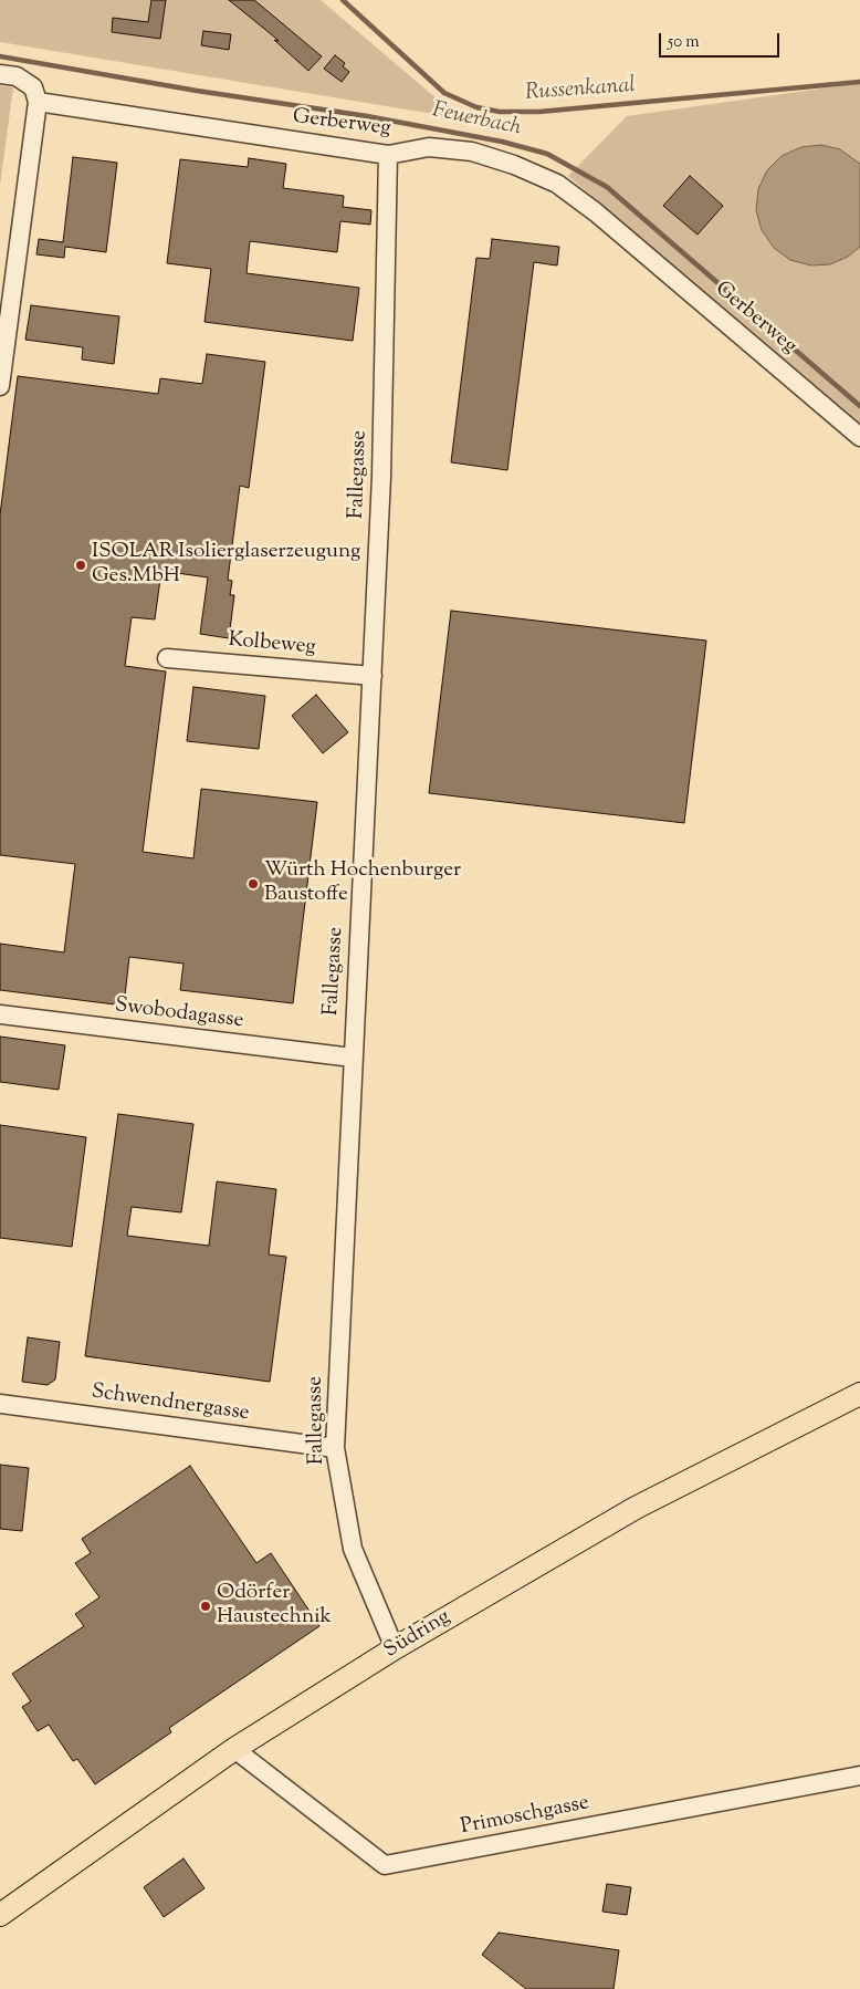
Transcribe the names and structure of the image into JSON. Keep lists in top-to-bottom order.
{
  "streets": {
    "main road": ["Südring"],
    "street": [
      "Gerberweg",
      "Fallegasse",
      "Kolbeweg",
      "Swobodagasse",
      "Schwendnergasse",
      "Primoschgasse"
    ]
  },
  "crossings": [
    ["Gerberweg", "Fallegasse"],
    ["Fallegasse", "Kolbeweg"],
    ["Fallegasse", "Swobodagasse"],
    ["Fallegasse", "Schwendnergasse"],
    ["Fallegasse", "Südring"],
    ["Südring", "Primoschgasse"]
  ],
  "water": ["Russenkanal", "Feuerbach"],
  "places": ["ISOLAR Isolierglaserzeugung Ges.MbH", "Würth Hochenburger Baustoffe", "Odörfer Haustechnik"],
  "scale_bar": "50 m"
}
